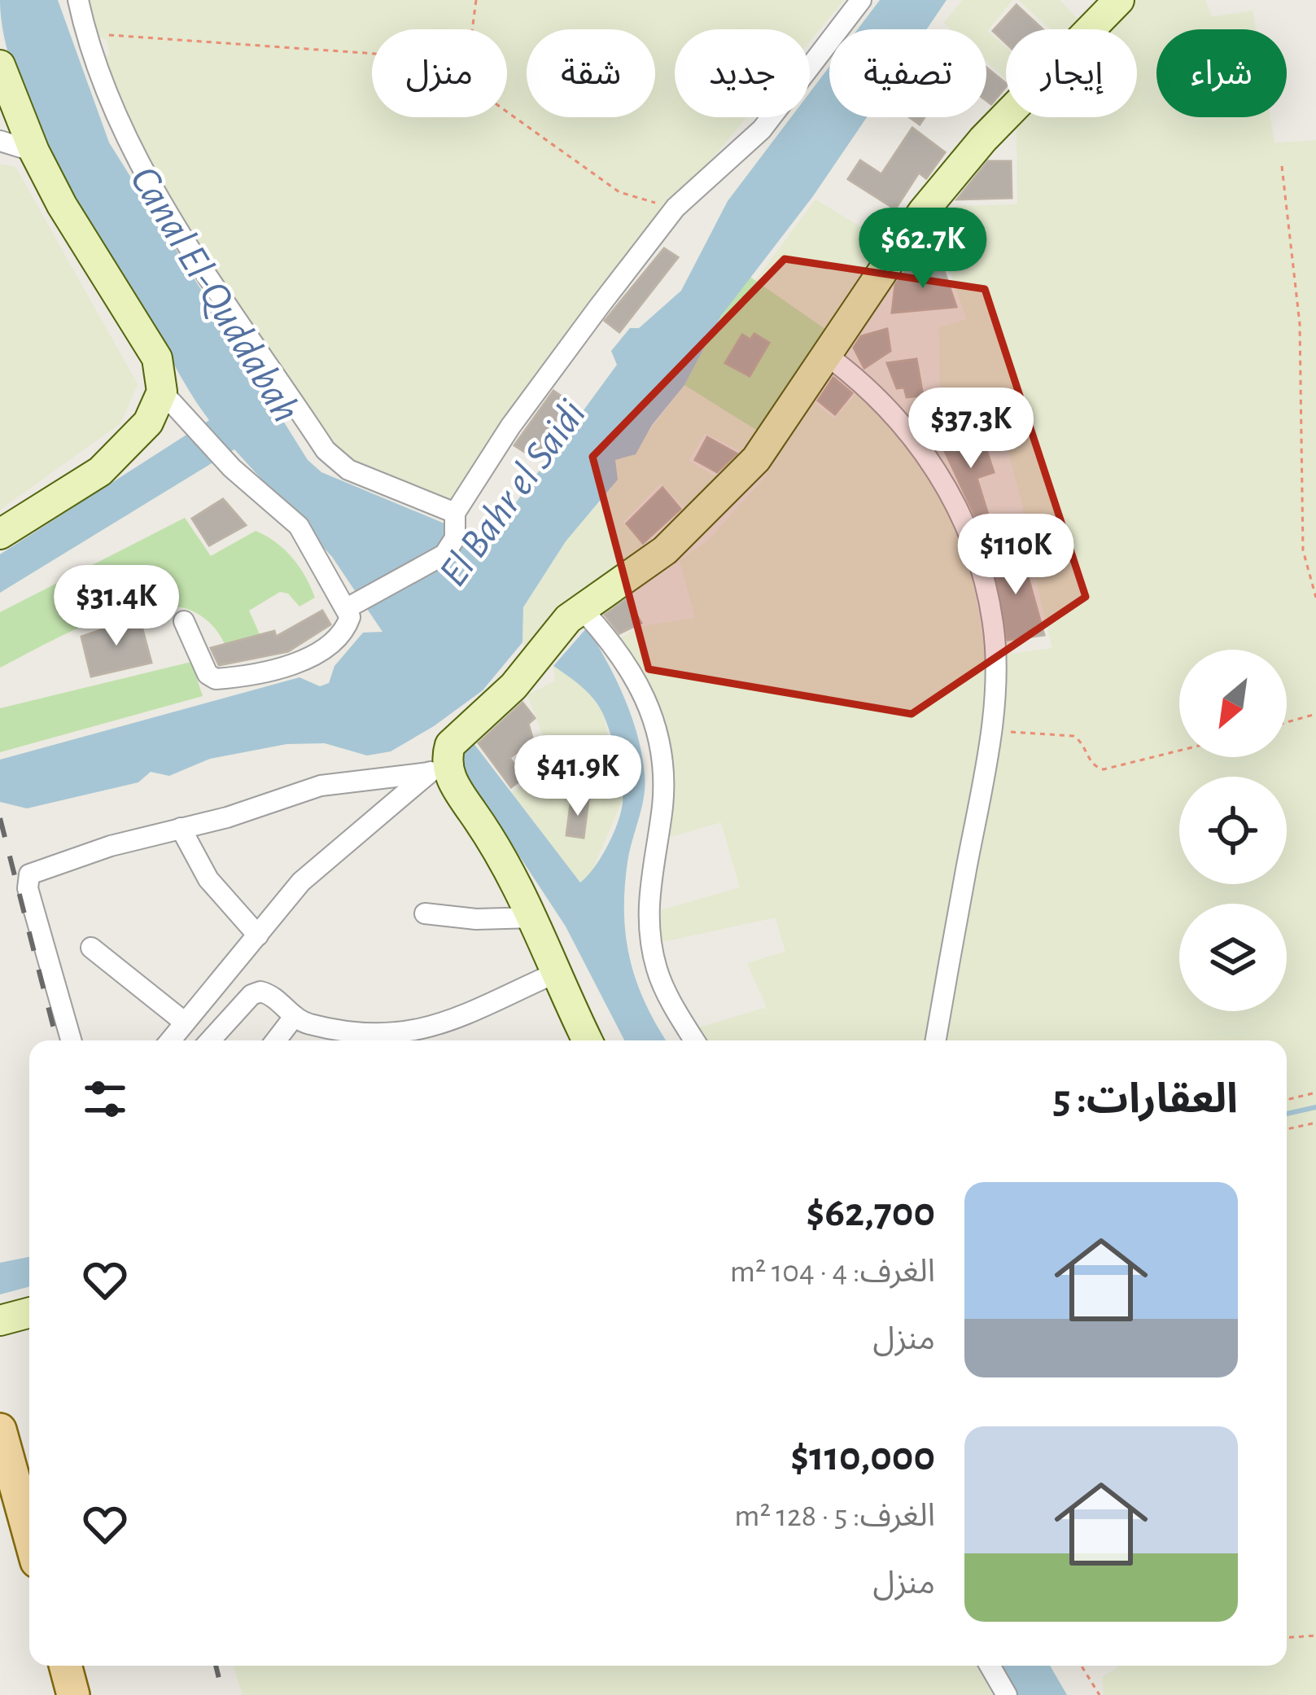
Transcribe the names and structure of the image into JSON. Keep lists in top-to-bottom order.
{
  "water": ["Canal El-Quddabah", "El Bahr el Saidi"],
  "north": "bottom left",
  "page": {
    "chip": [
      "شراء",
      "إيجار",
      "تصفية",
      "جديد",
      "شقة",
      "منزل"
    ],
    "price": [
      "$62.7K",
      "$37.3K",
      "$110K",
      "$31.4K",
      "$41.9K"
    ],
    "heading": "العقارات: 5",
    "list": [
      {
        "name": "$62,700",
        "note": "الغرف: 4 · 104 m² · منزل"
      },
      {
        "name": "$110,000",
        "note": "الغرف: 5 · 128 m² · منزل"
      }
    ]
  }
}
